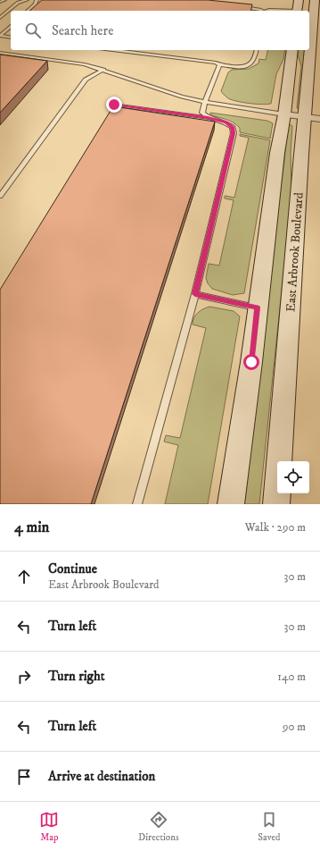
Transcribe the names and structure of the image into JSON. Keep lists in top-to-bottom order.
{
  "streets": {
    "street": ["East Arbrook Boulevard"]
  },
  "page": {
    "search": "Search here",
    "heading": ["4 min", "Walk · 290 m"],
    "list": [
      ["Continue", "East Arbrook Boulevard", "30 m"],
      ["Turn left", "30 m"],
      ["Turn right", "140 m"],
      ["Turn left", "90 m"],
      "Arrive at destination"
    ],
    "nav": ["Map", "Directions", "Saved"]
  }
}
